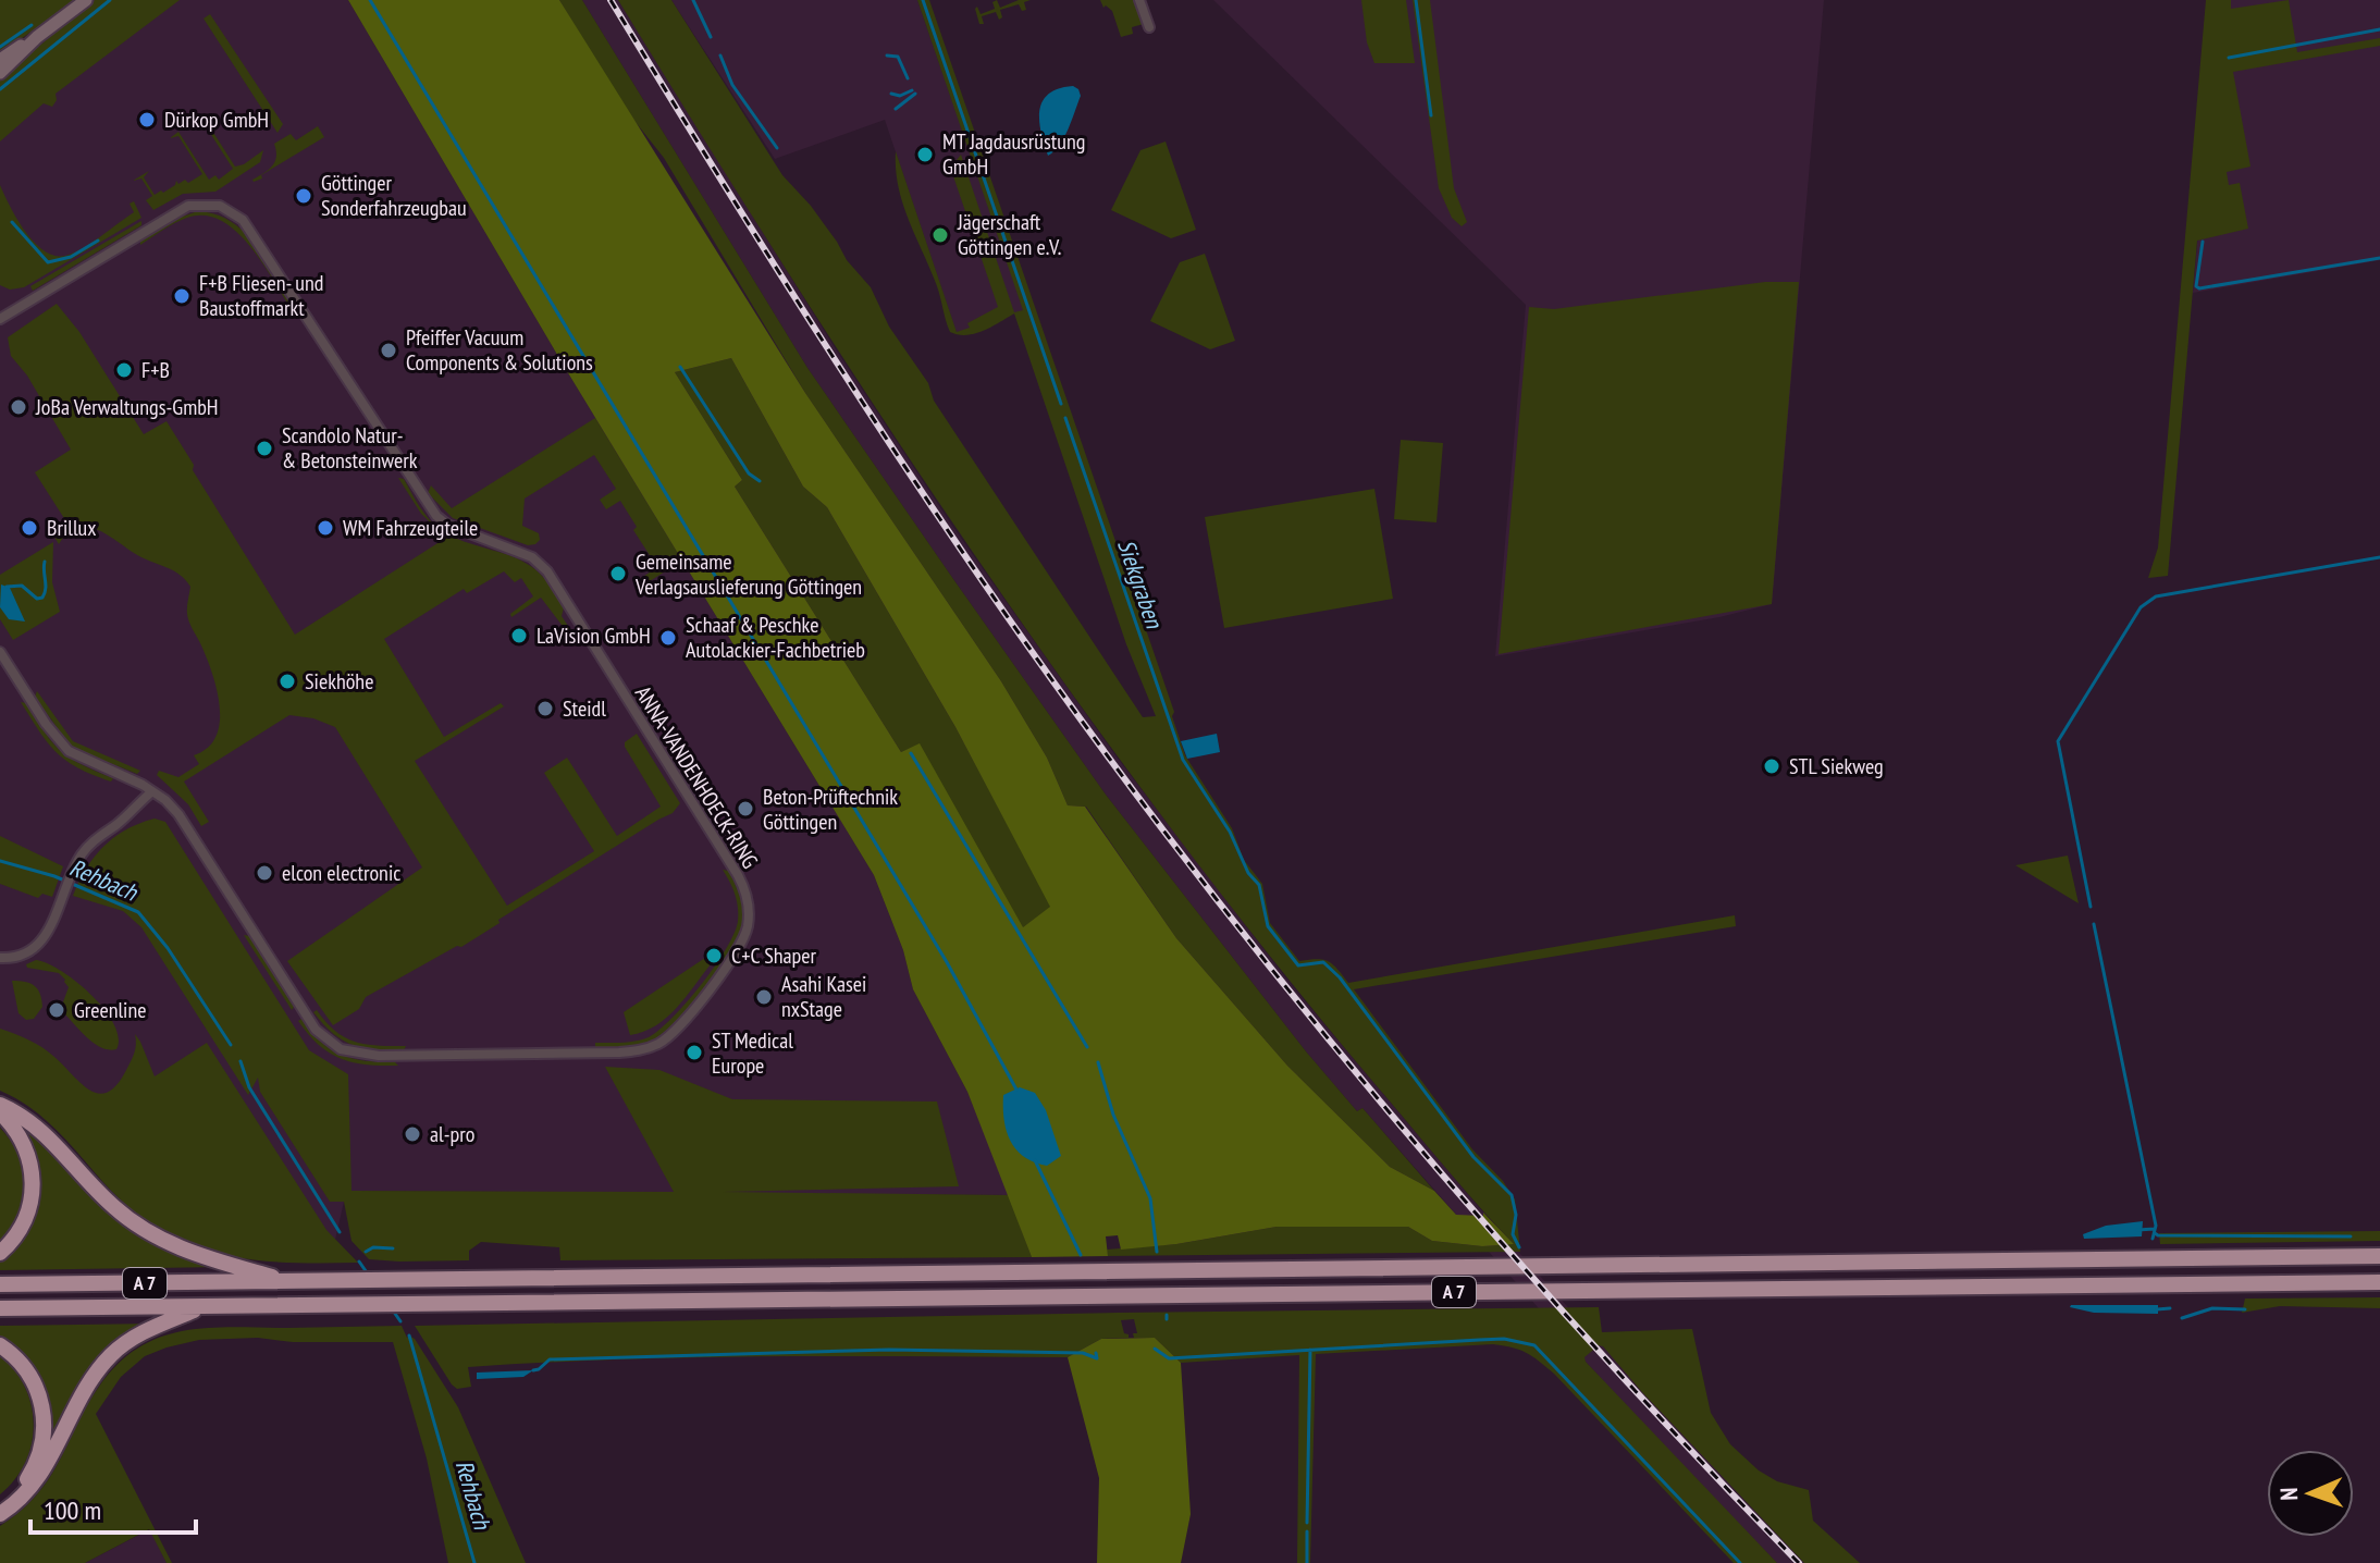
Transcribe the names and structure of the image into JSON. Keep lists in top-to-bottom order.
{
  "streets": {
    "highway": ["A 7"],
    "street": ["ANNA-VANDENHOECK-RING"]
  },
  "water": ["Siekgraben", "Rehbach"],
  "places": [
    "Dürkop GmbH",
    "MT Jagdausrüstung GmbH",
    "Göttinger Sonderfahrzeugbau",
    "Jägerschaft Göttingen e.V.",
    "F+B Fliesen- und Baustoffmarkt",
    "Pfeiffer Vacuum Components & Solutions",
    "F+B",
    "JoBa Verwaltungs-GmbH",
    "Scandolo Natur- & Betonsteinwerk",
    "Brillux",
    "WM Fahrzeugteile",
    "Gemeinsame Verlagsauslieferung Göttingen",
    "LaVision GmbH",
    "Schaaf & Peschke Autolackier-Fachbetrieb",
    "Siekhöhe",
    "Steidl",
    "STL Siekweg",
    "Beton-Prüftechnik Göttingen",
    "elcon electronic",
    "C+C Shaper",
    "Asahi Kasei nxStage",
    "Greenline",
    "ST Medical Europe",
    "al-pro"
  ],
  "scale_bar": "100 m",
  "north": "left"
}
